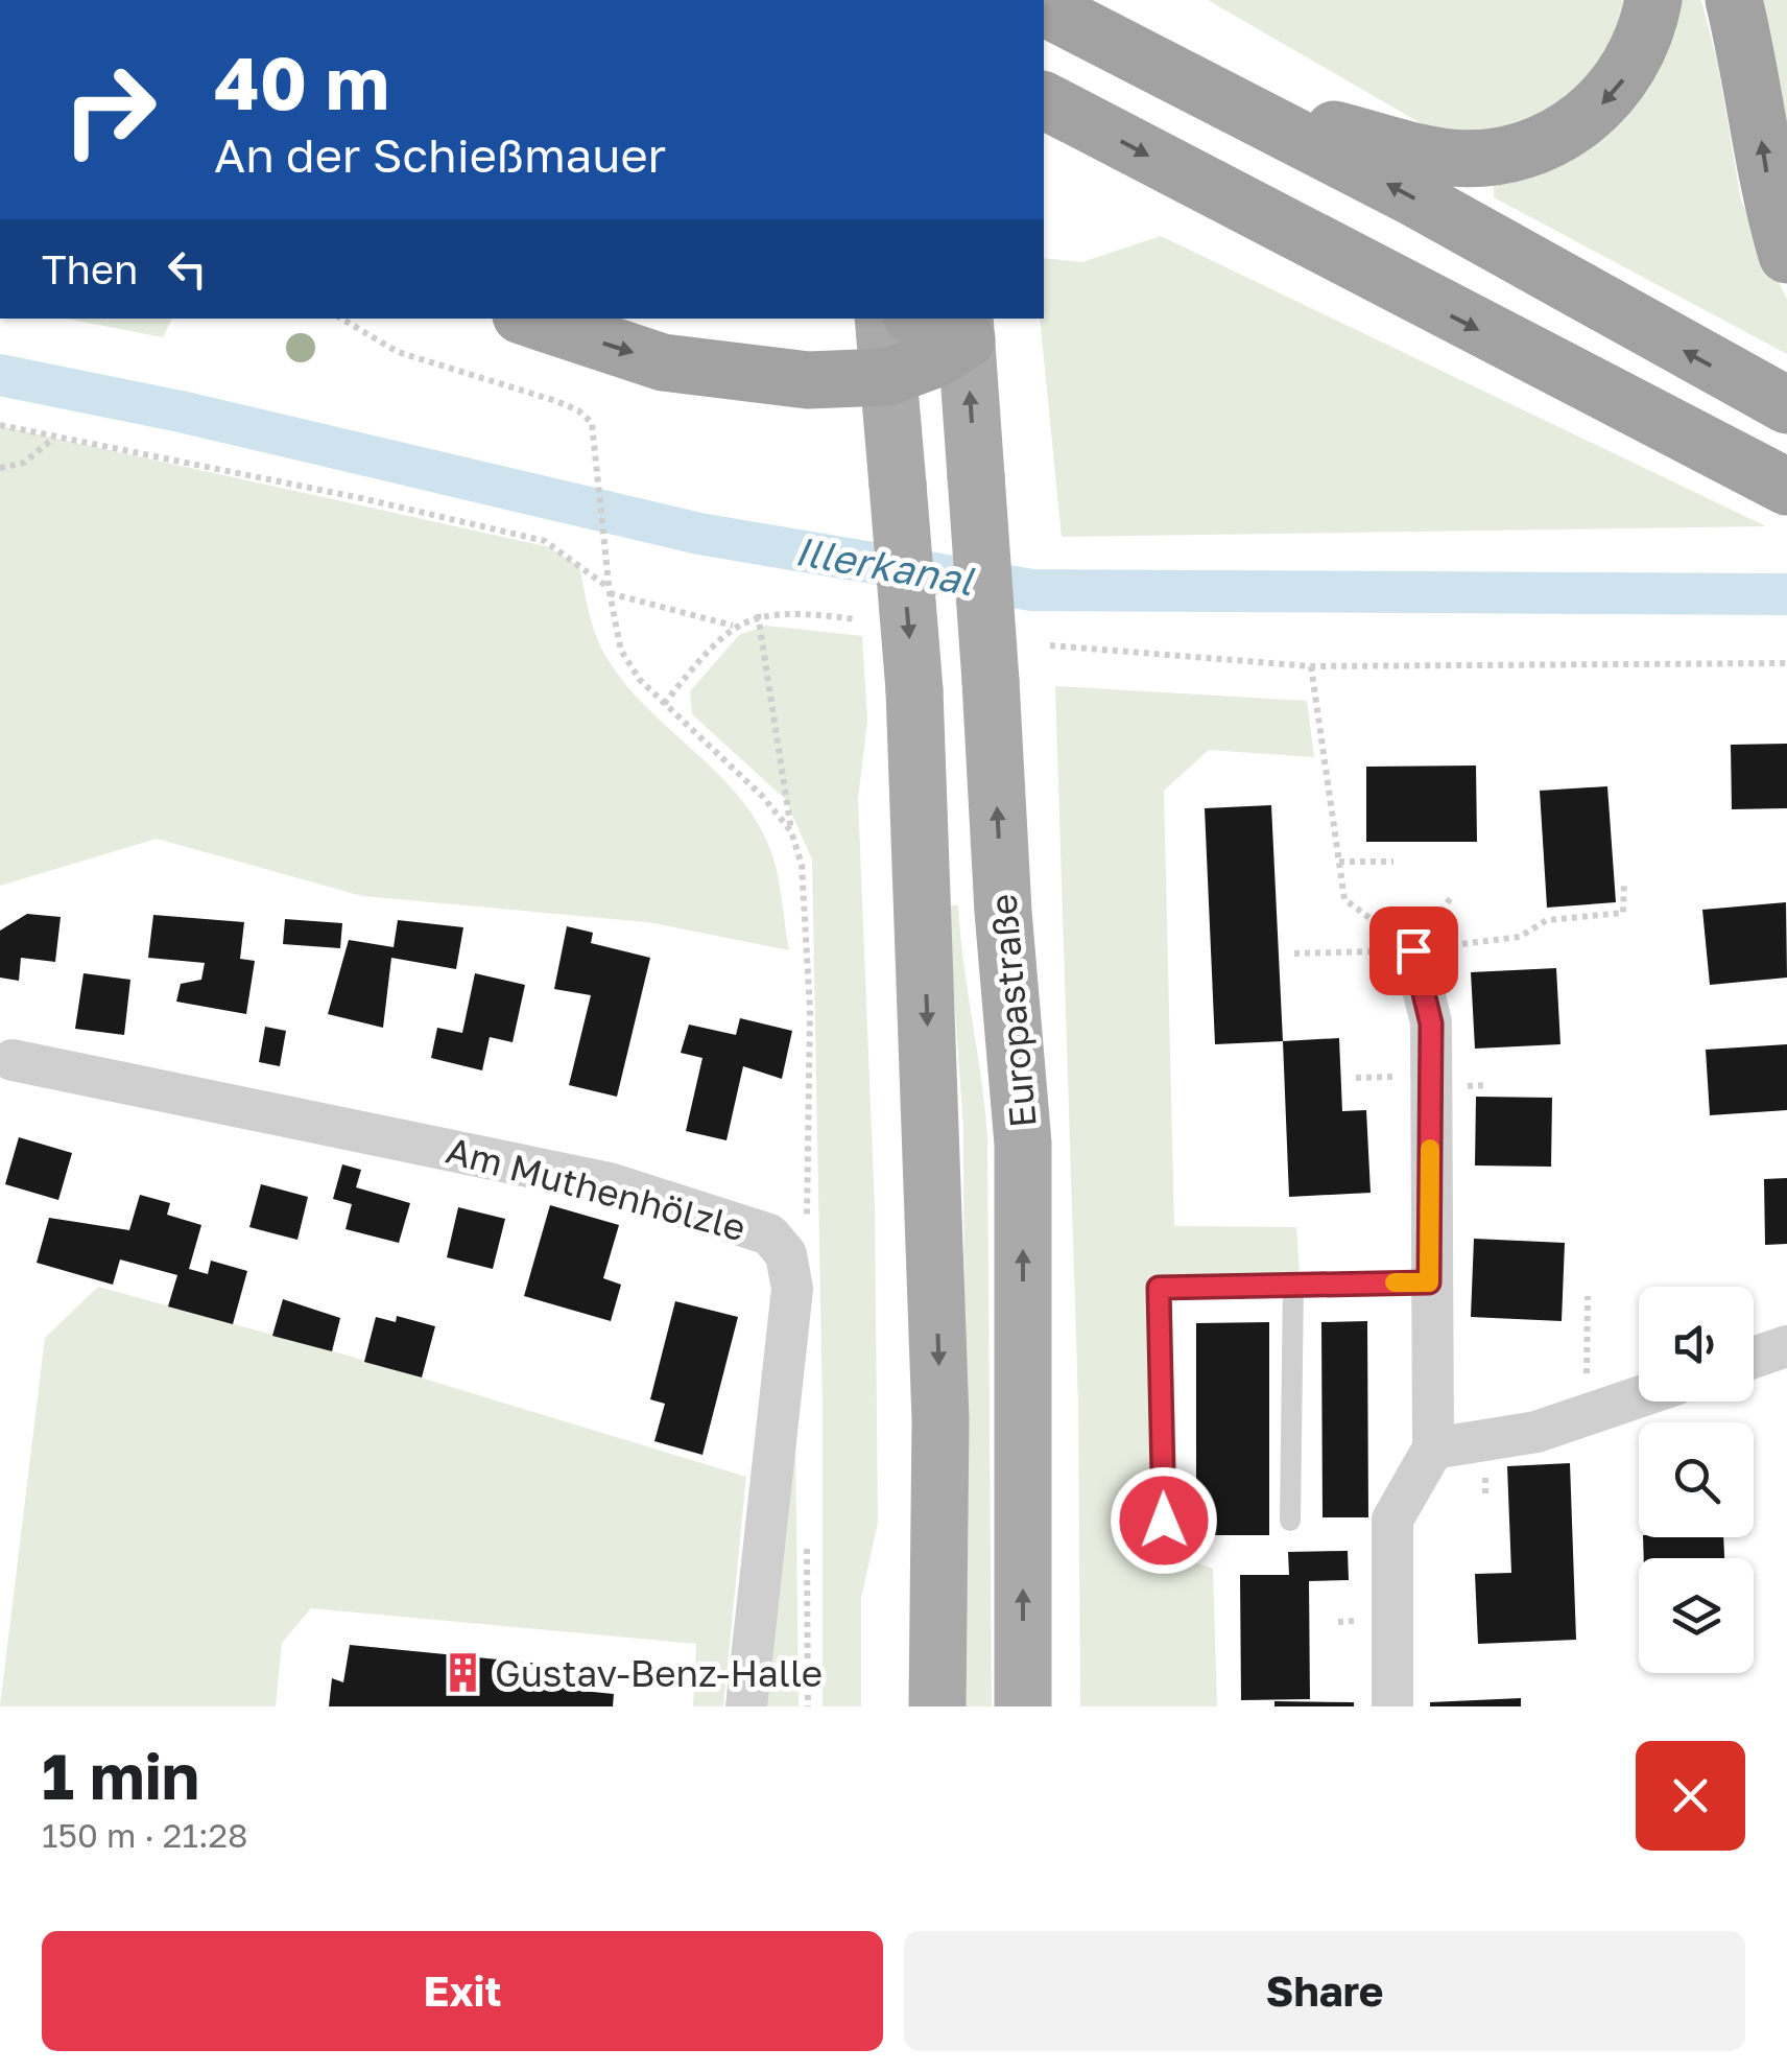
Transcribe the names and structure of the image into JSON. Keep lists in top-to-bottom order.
{
  "streets": {
    "main road": ["Europastraße"],
    "street": ["Am Muthenhölzle"]
  },
  "water": ["Illerkanal"],
  "places": {
    "building": ["Gustav-Benz-Halle"]
  },
  "page": {
    "turn": ["40 m", "An der Schießmauer"],
    "then": "Then",
    "heading": ["1 min", "150 m · 21:28"],
    "buttons": ["Exit", "Share"]
  }
}
